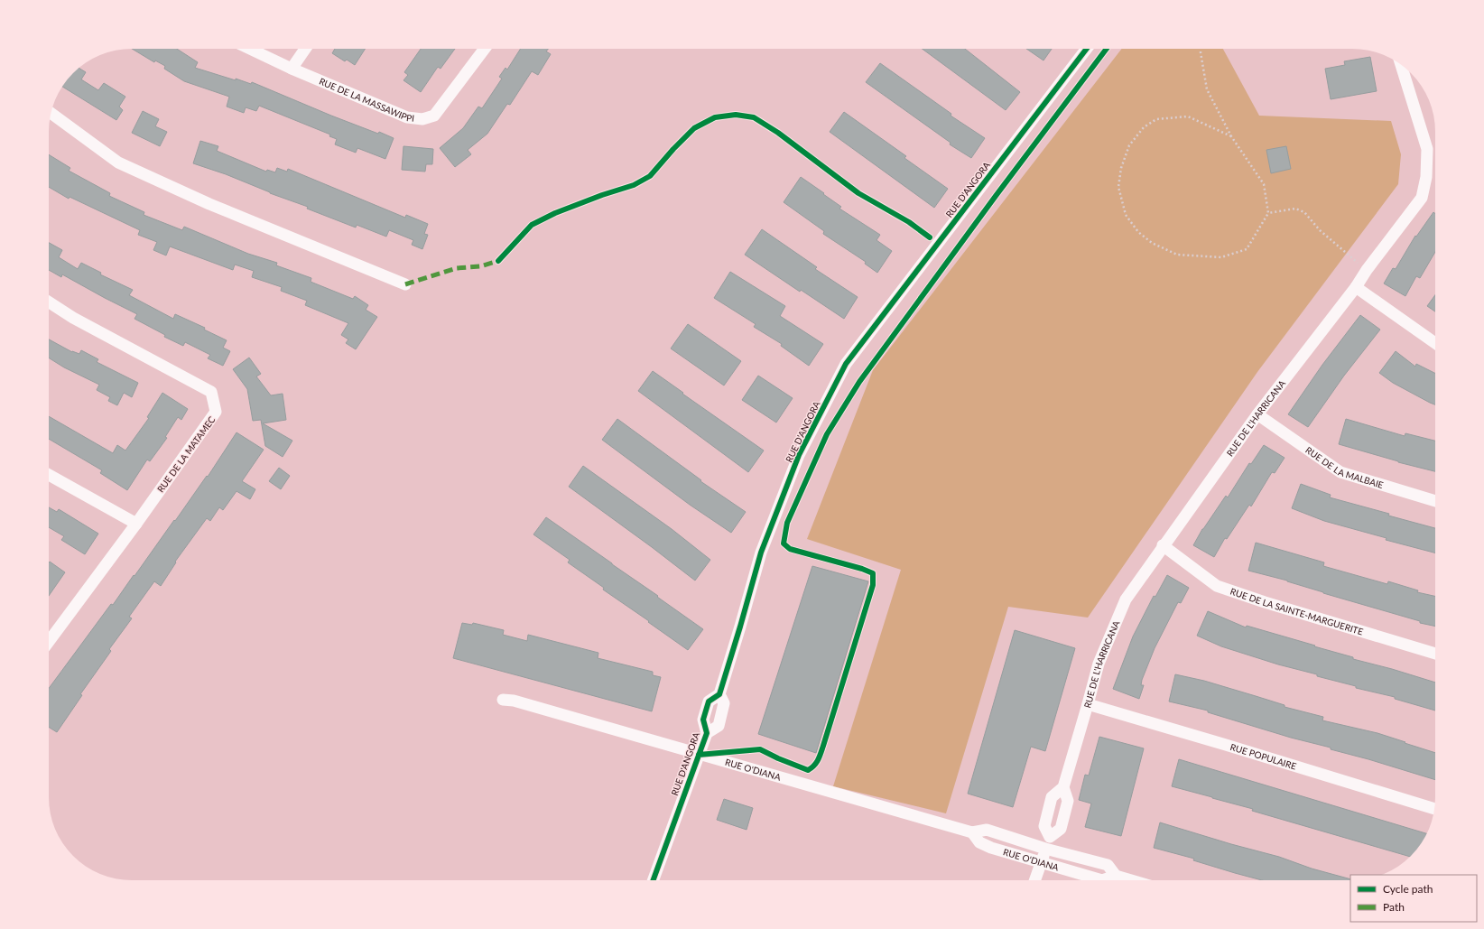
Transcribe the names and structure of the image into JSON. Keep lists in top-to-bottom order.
{
  "streets": {
    "street": [
      "RUE DE LA MASSAWIPPI",
      "RUE D'ANGORA",
      "RUE DE L'HARRICANA",
      "RUE DE LA MATAMEC",
      "RUE DE LA MALBAIE",
      "RUE DE LA SAINTE-MARGUERITE",
      "RUE POPULAIRE",
      "RUE O'DIANA"
    ]
  },
  "crossings": [
    ["RUE D'ANGORA", "RUE O'DIANA"],
    ["RUE DE L'HARRICANA", "RUE DE LA MALBAIE"],
    ["RUE DE L'HARRICANA", "RUE DE LA SAINTE-MARGUERITE"],
    ["RUE DE L'HARRICANA", "RUE POPULAIRE"],
    ["RUE DE L'HARRICANA", "RUE O'DIANA"]
  ],
  "legend": ["Cycle path", "Path"]
}
